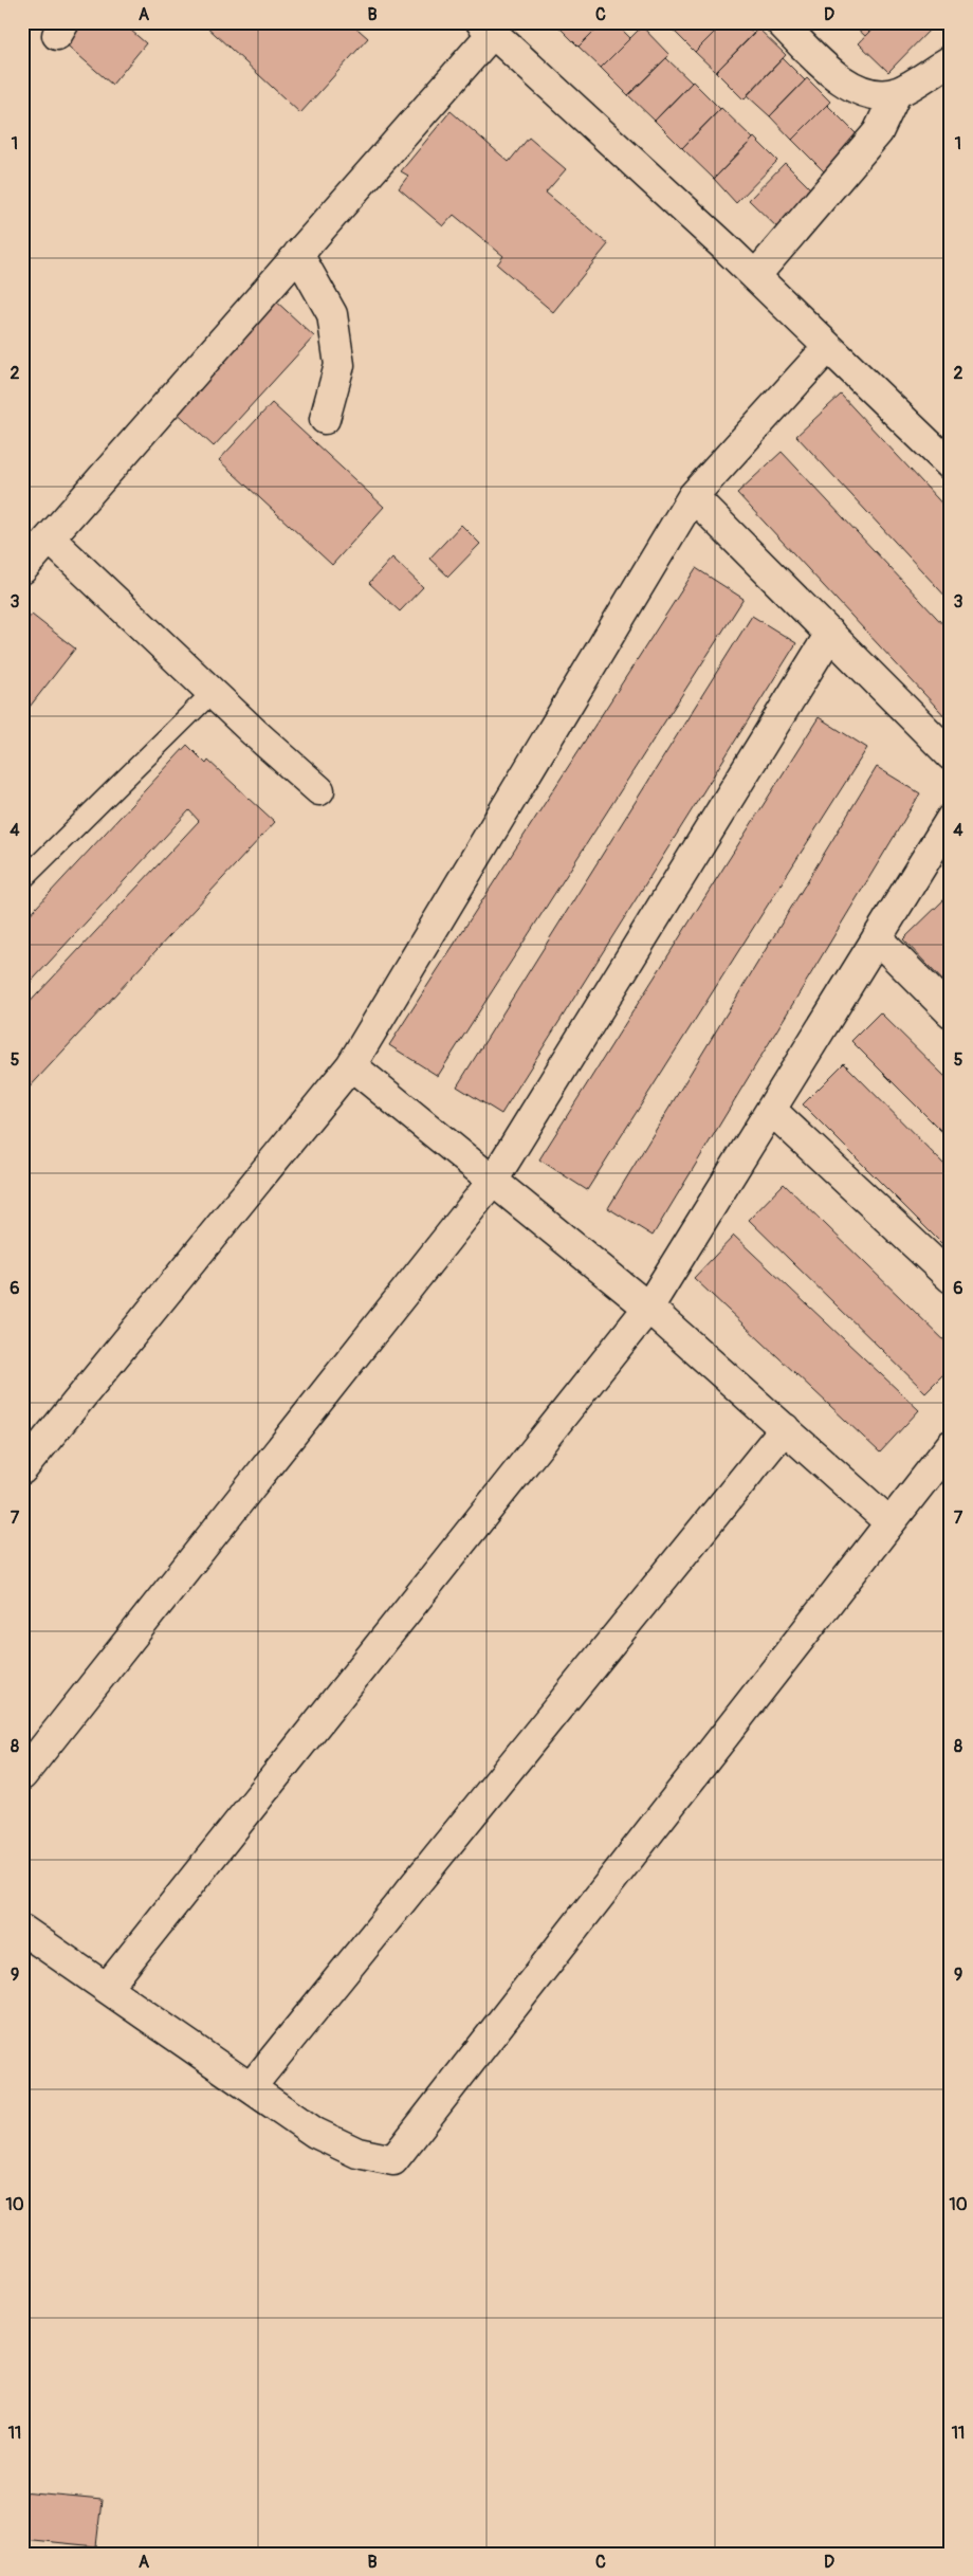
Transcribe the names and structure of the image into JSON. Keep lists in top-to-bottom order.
{
  "grid": {
    "columns": [
      "A",
      "B",
      "C",
      "D"
    ],
    "rows": [
      "1",
      "2",
      "3",
      "4",
      "5",
      "6",
      "7",
      "8",
      "9",
      "10",
      "11"
    ]
  }
}
